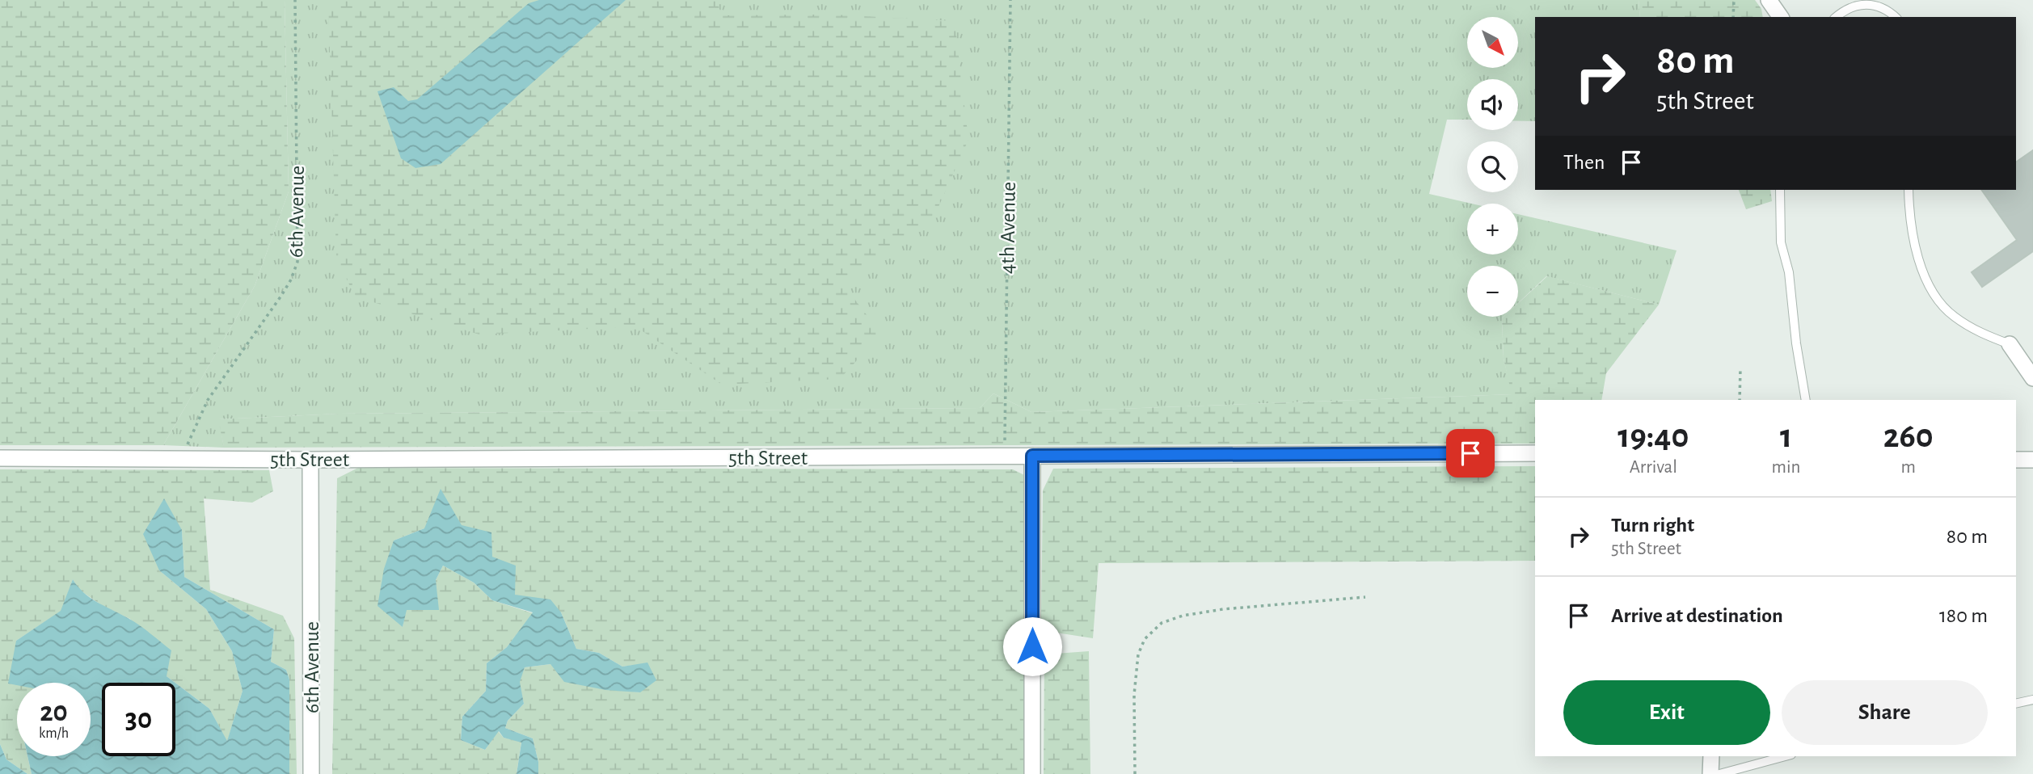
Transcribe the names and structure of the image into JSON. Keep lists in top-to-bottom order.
{
  "streets": {
    "street": ["6th Avenue", "5th Street"],
    "path": ["4th Avenue"]
  },
  "crossings": [
    ["6th Avenue", "5th Street"],
    ["4th Avenue", "5th Street"]
  ],
  "north": "bottom right",
  "page": {
    "map_buttons": ["+", "−"],
    "turn": ["80 m", "5th Street"],
    "then": "Then",
    "eta": [
      "19:40",
      "Arrival",
      "1",
      "min",
      "260",
      "m"
    ],
    "list": [
      {
        "name": "Turn right",
        "note": "5th Street",
        "value": "80 m"
      },
      {
        "name": "Arrive at destination",
        "value": "180 m"
      }
    ],
    "buttons": ["Exit", "Share"],
    "speed": "20 km/h",
    "limit": "30"
  }
}
